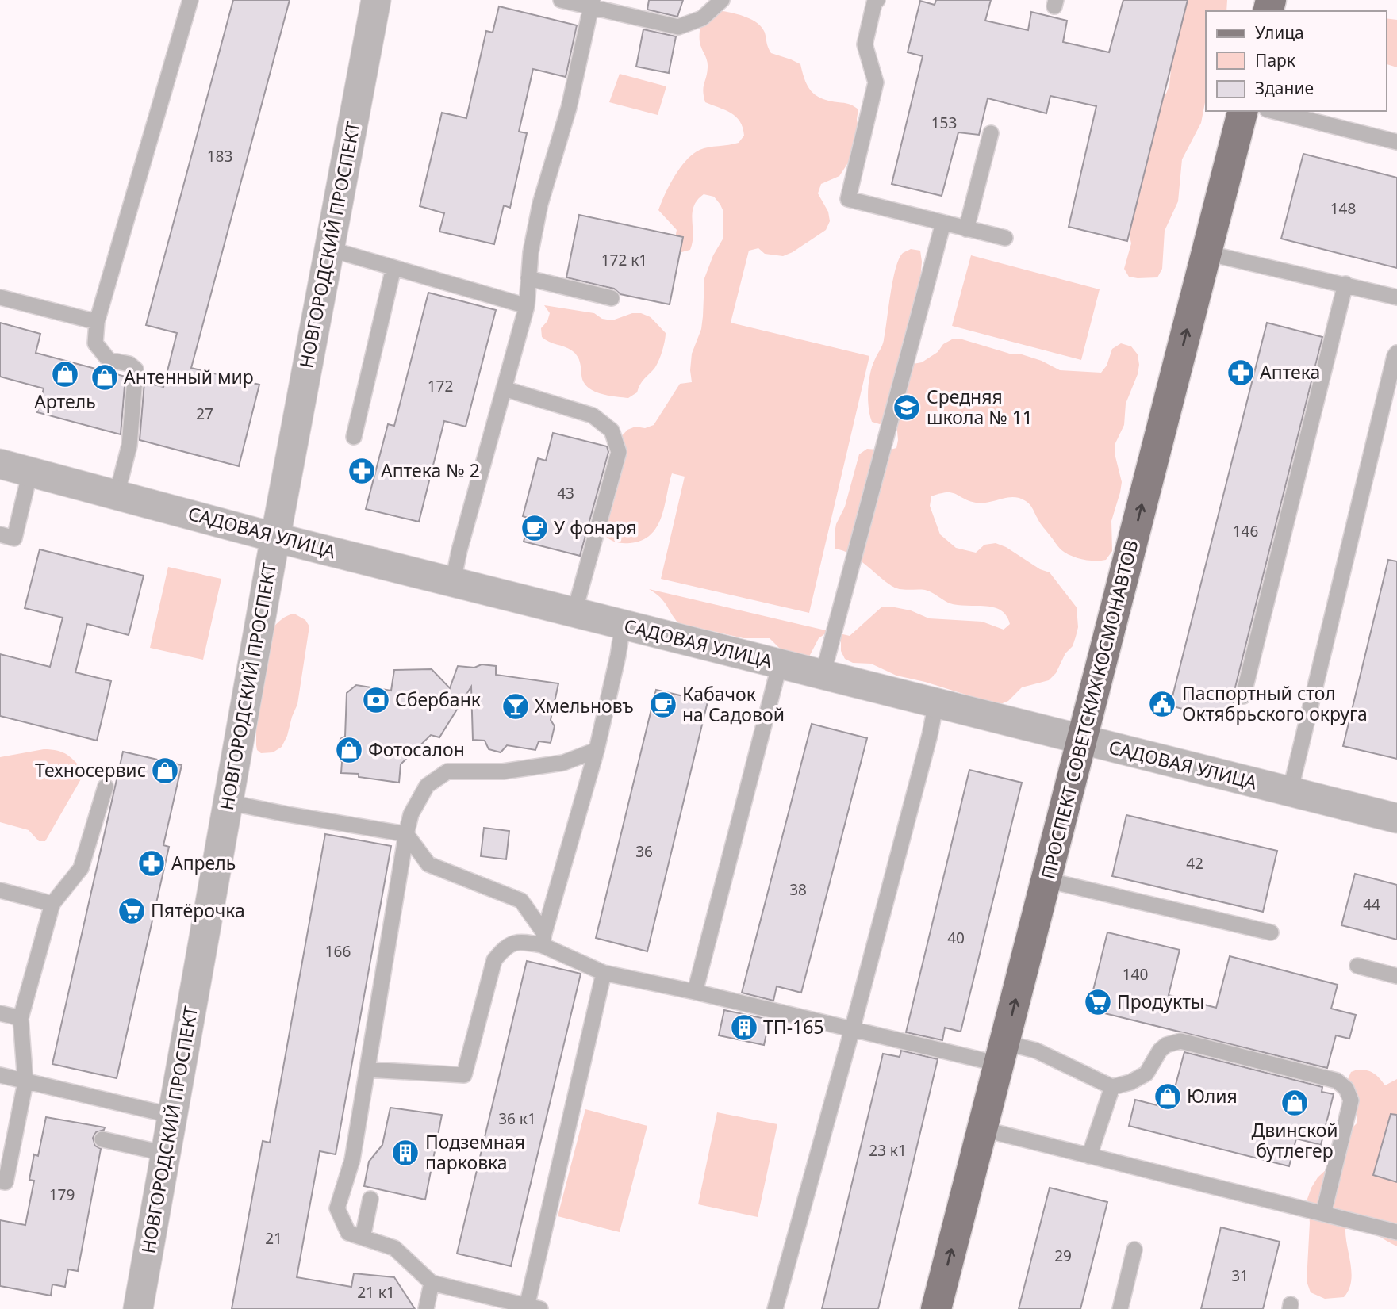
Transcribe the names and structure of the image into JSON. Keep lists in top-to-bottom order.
{
  "streets": {
    "main road": ["ПРОСПЕКТ СОВЕТСКИХ КОСМОНАВТОВ"],
    "street": ["НОВГОРОДСКИЙ ПРОСПЕКТ", "САДОВАЯ УЛИЦА"]
  },
  "crossings": [
    ["НОВГОРОДСКИЙ ПРОСПЕКТ", "САДОВАЯ УЛИЦА"],
    ["САДОВАЯ УЛИЦА", "ПРОСПЕКТ СОВЕТСКИХ КОСМОНАВТОВ"]
  ],
  "one_way": ["ПРОСПЕКТ СОВЕТСКИХ КОСМОНАВТОВ"],
  "places": {
    "pharmacy": ["Аптека", "Аптека № 2", "Апрель"],
    "shop": [
      "Артель",
      "Антенный мир",
      "Фотосалон",
      "Техносервис",
      "Юлия",
      "Двинской бутлегер"
    ],
    "school or university": ["Средняя школа № 11"],
    "cafe": ["У фонаря", "Кабачок на Садовой"],
    "bank": ["Сбербанк"],
    "public building": ["Паспортный стол Октябрьского округа"],
    "bar": ["Хмельновъ"],
    "supermarket": ["Пятёрочка", "Продукты"],
    "building": ["ТП-165", "Подземная парковка"]
  },
  "house_numbers": [
    "153",
    "183",
    "148",
    "172 к1",
    "172",
    "27",
    "43",
    "146",
    "36",
    "42",
    "38",
    "44",
    "40",
    "166",
    "140",
    "36 к1",
    "23 к1",
    "179",
    "21",
    "29",
    "31",
    "21 к1"
  ],
  "legend": ["Улица", "Парк", "Здание"]
}
